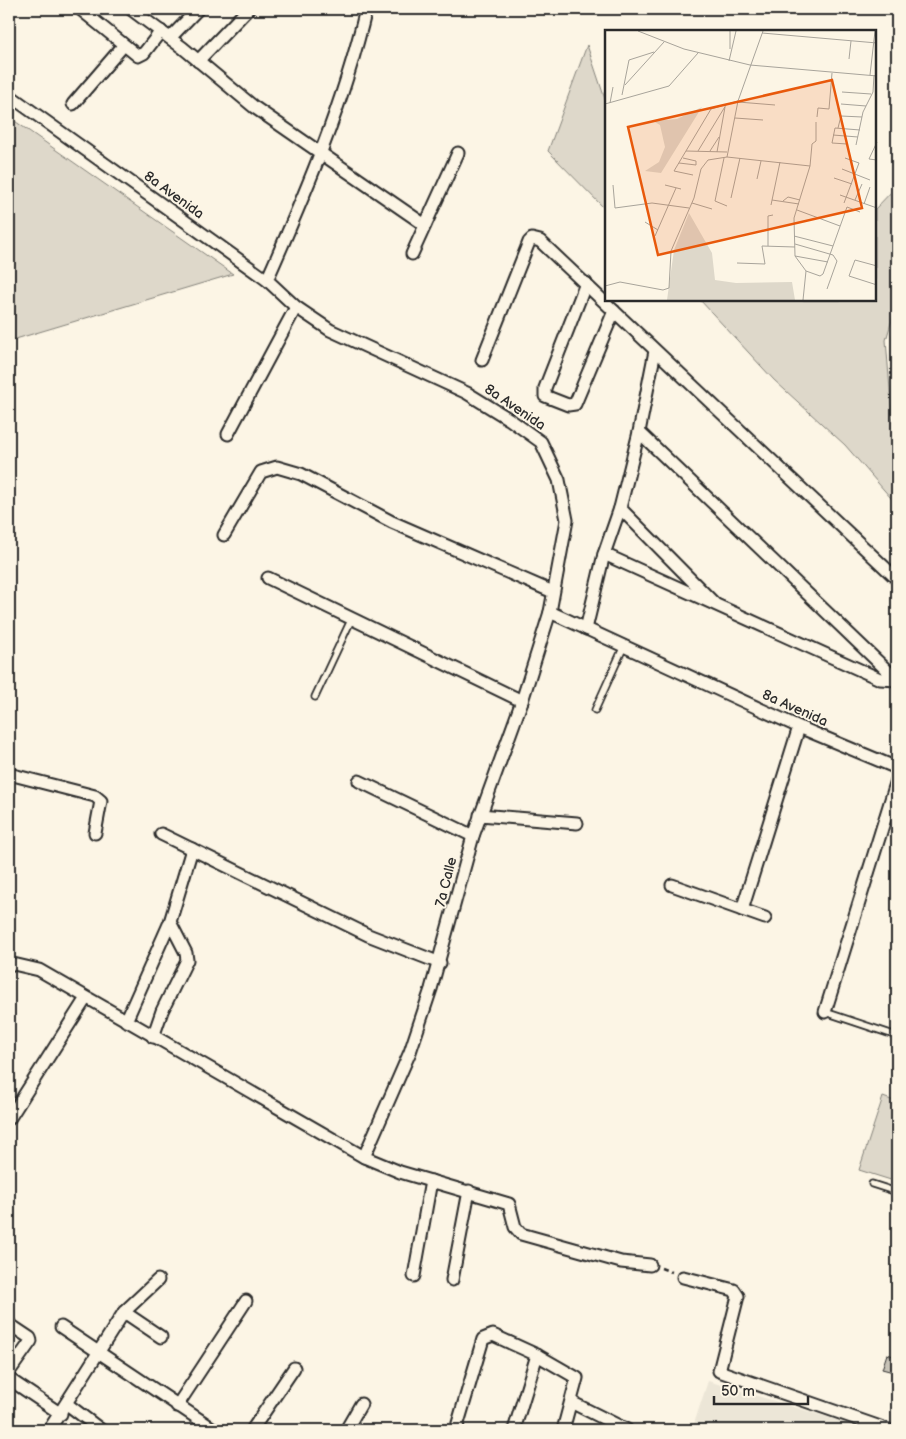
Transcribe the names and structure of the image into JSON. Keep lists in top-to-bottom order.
{
  "streets": {
    "street": ["8a Avenida", "7a Calle"]
  },
  "crossings": [
    ["8a Avenida", "7a Calle"]
  ],
  "scale_bar": "50 m"
}
